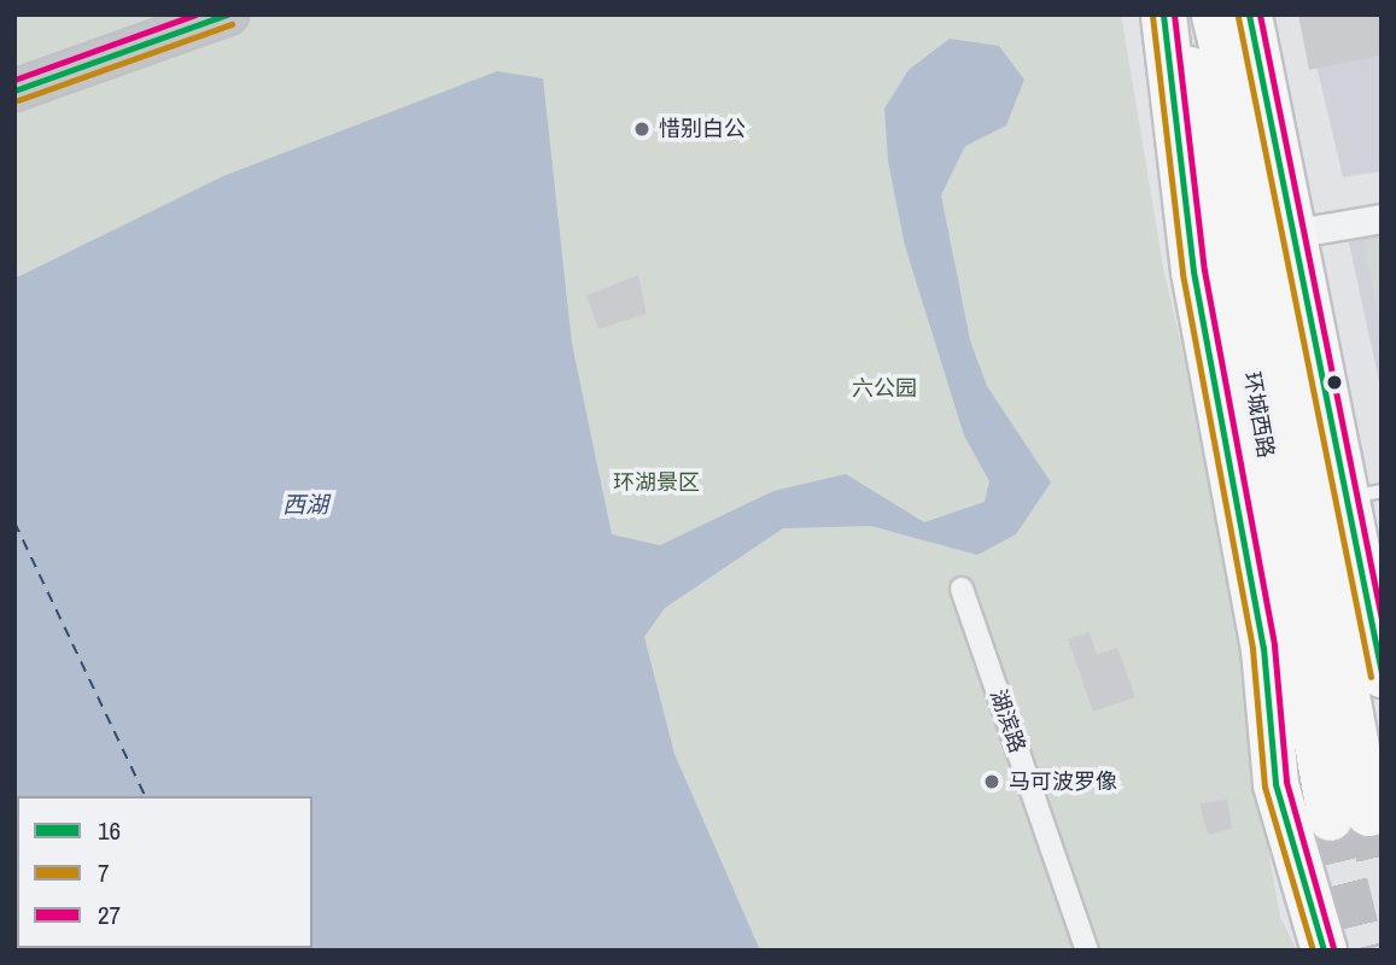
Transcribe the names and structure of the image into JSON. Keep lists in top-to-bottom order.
{
  "streets": {
    "main road": ["环城西路"],
    "street": ["湖滨路"]
  },
  "water": ["西湖"],
  "parks": ["六公园", "环湖景区"],
  "places": ["惜别白公", "马可波罗像"],
  "lines": ["transit line 16", "transit line 27", "transit line 7"],
  "legend": ["16", "7", "27"]
}
